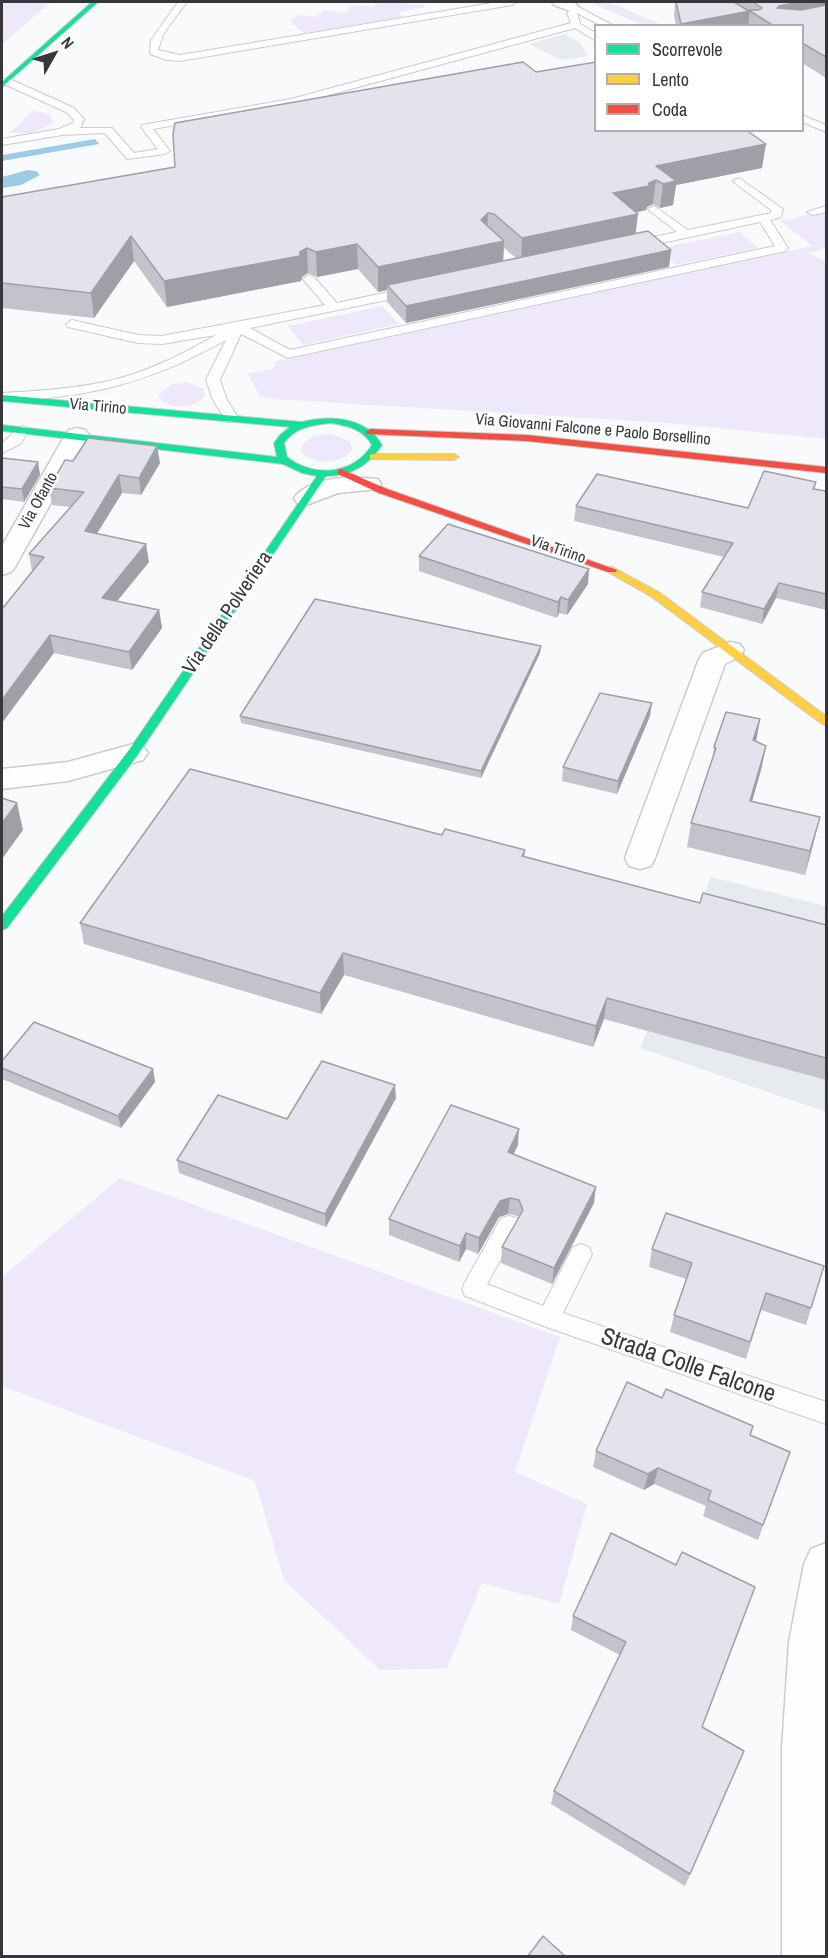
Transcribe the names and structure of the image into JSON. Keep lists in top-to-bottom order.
{
  "streets": {
    "street": [
      "Via Tirino",
      "Via Giovanni Falcone e Paolo Borsellino",
      "Via Ofanto",
      "Via della Polveriera"
    ],
    "lane": ["Strada Colle Falcone"]
  },
  "crossings": [
    ["Via Tirino", "Via Giovanni Falcone e Paolo Borsellino"],
    ["Via Tirino", "Via Ofanto"],
    ["Via Tirino", "Via della Polveriera"]
  ],
  "legend": ["Scorrevole", "Lento", "Coda"],
  "north": "top right"
}
